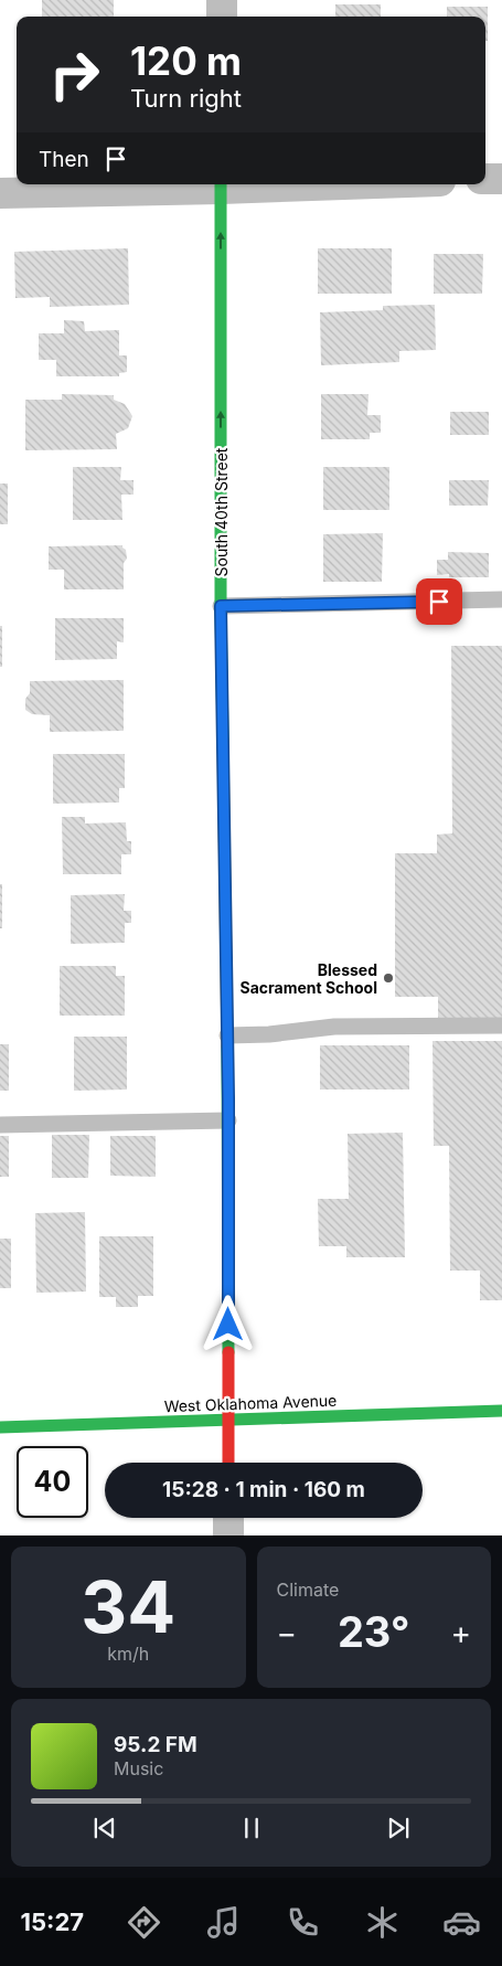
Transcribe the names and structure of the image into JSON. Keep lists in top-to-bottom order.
{
  "streets": {
    "street": ["South 40th Street", "West Oklahoma Avenue"]
  },
  "crossings": [
    ["South 40th Street", "West Oklahoma Avenue"]
  ],
  "places": ["Blessed Sacrament School"],
  "page": {
    "turn": ["120 m", "Turn right"],
    "then": "Then",
    "limit": "40",
    "trip": "15:28 · 1 min · 160 m",
    "tile": [
      ["34", "km/h"],
      "Climate"
    ],
    "heat": ["−", "23°", "+"],
    "song": ["95.2 FM", "Music"],
    "tabs": "15:27"
  }
}
